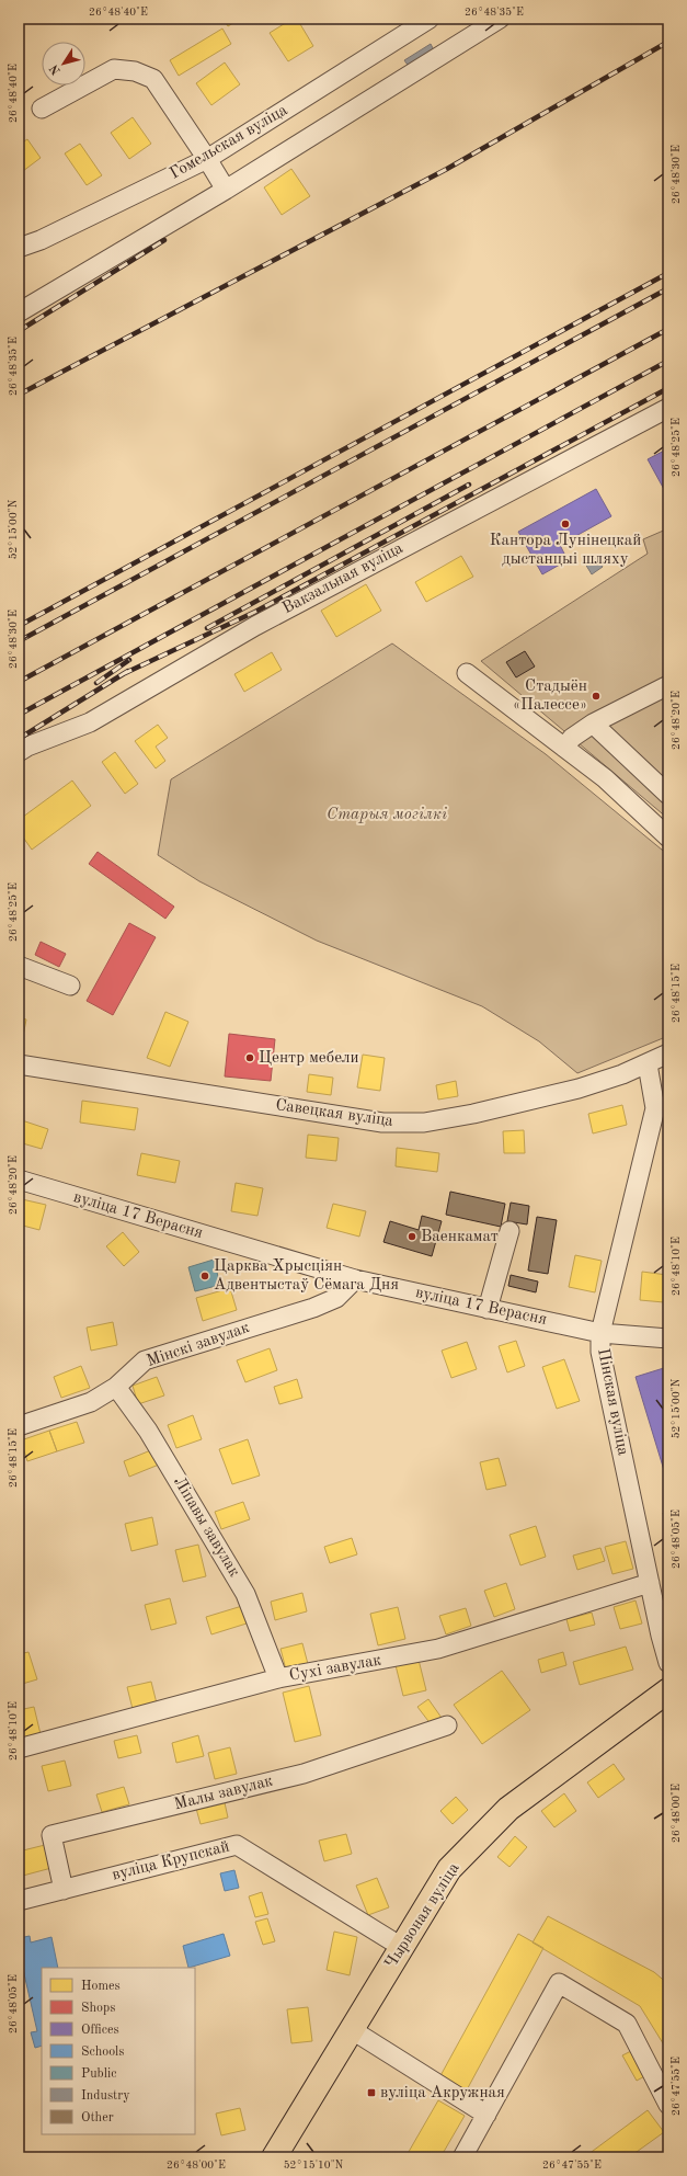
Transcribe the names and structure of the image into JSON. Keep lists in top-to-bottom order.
{
  "streets": {
    "main road": ["Чырвоная вуліца"],
    "street": [
      "Гомельская вуліца",
      "Вакзальная вуліца",
      "Савецкая вуліца",
      "вуліца 17 Верасня",
      "Мінскі завулак",
      "Пінская вуліца",
      "Ліпавы завулак",
      "Сухі завулак",
      "Малы завулак",
      "вуліца Крупскай"
    ]
  },
  "crossings": [
    ["Савецкая вуліца", "Пінская вуліца"],
    ["вуліца 17 Верасня", "Мінскі завулак"],
    ["вуліца 17 Верасня", "Пінская вуліца"],
    ["Мінскі завулак", "Ліпавы завулак"],
    ["Пінская вуліца", "Сухі завулак"],
    ["Ліпавы завулак", "Сухі завулак"],
    ["Малы завулак", "вуліца Крупскай"],
    ["вуліца Крупскай", "Чырвоная вуліца"]
  ],
  "parks": ["Старыя могілкі"],
  "places": {
    "other": [
      "Кантора Лунінецкай дыстанцыі шляху",
      "Стадыён «Палессе»",
      "Центр мебели",
      "Ваенкамат",
      "Царква Хрысціян Адвентыстаў Сёмага Дня"
    ],
    "transit": ["вуліца Акружная"]
  },
  "legend": [
    "Homes",
    "Shops",
    "Offices",
    "Schools",
    "Public",
    "Industry",
    "Other"
  ],
  "north": "bottom left",
  "coordinates": [
    "26°48'40\"E",
    "26°48'35\"E",
    "26°48'30\"E",
    "26°48'25\"E",
    "52°15'00\"N",
    "26°48'20\"E",
    "26°48'15\"E",
    "26°48'10\"E",
    "26°48'05\"E",
    "26°48'00\"E",
    "26°47'55\"E",
    "52°15'10\"N"
  ]
}
